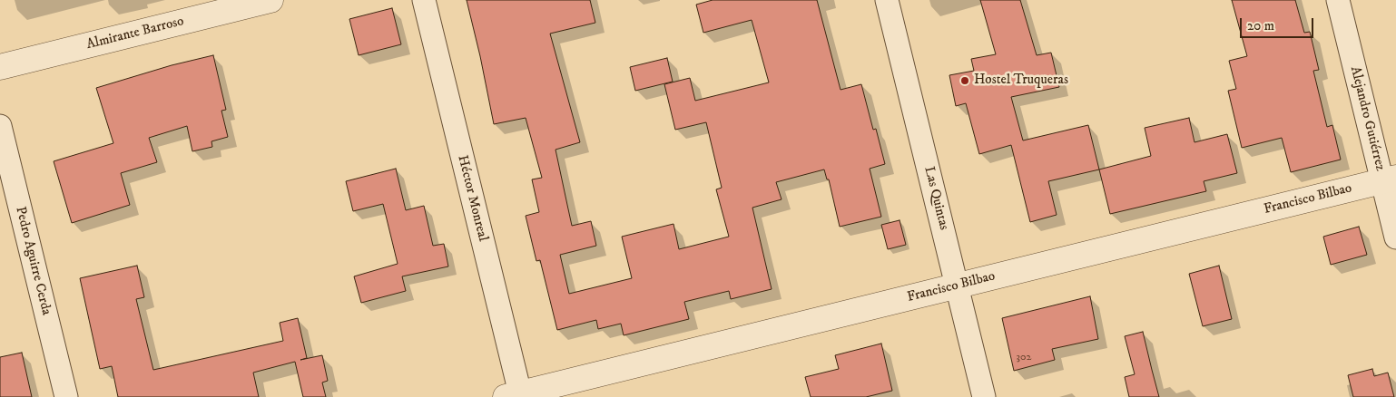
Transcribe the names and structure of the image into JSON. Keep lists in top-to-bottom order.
{
  "streets": {
    "street": [
      "Almirante Barroso",
      "Alejandro Gutiérrez",
      "Héctor Monreal",
      "Las Quintas",
      "Francisco Bilbao",
      "Pedro Aguirre Cerda"
    ]
  },
  "crossings": [
    ["Alejandro Gutiérrez", "Francisco Bilbao"],
    ["Héctor Monreal", "Francisco Bilbao"],
    ["Las Quintas", "Francisco Bilbao"]
  ],
  "places": ["Hostel Truqueras"],
  "house_numbers": ["302"],
  "scale_bar": "20 m"
}
